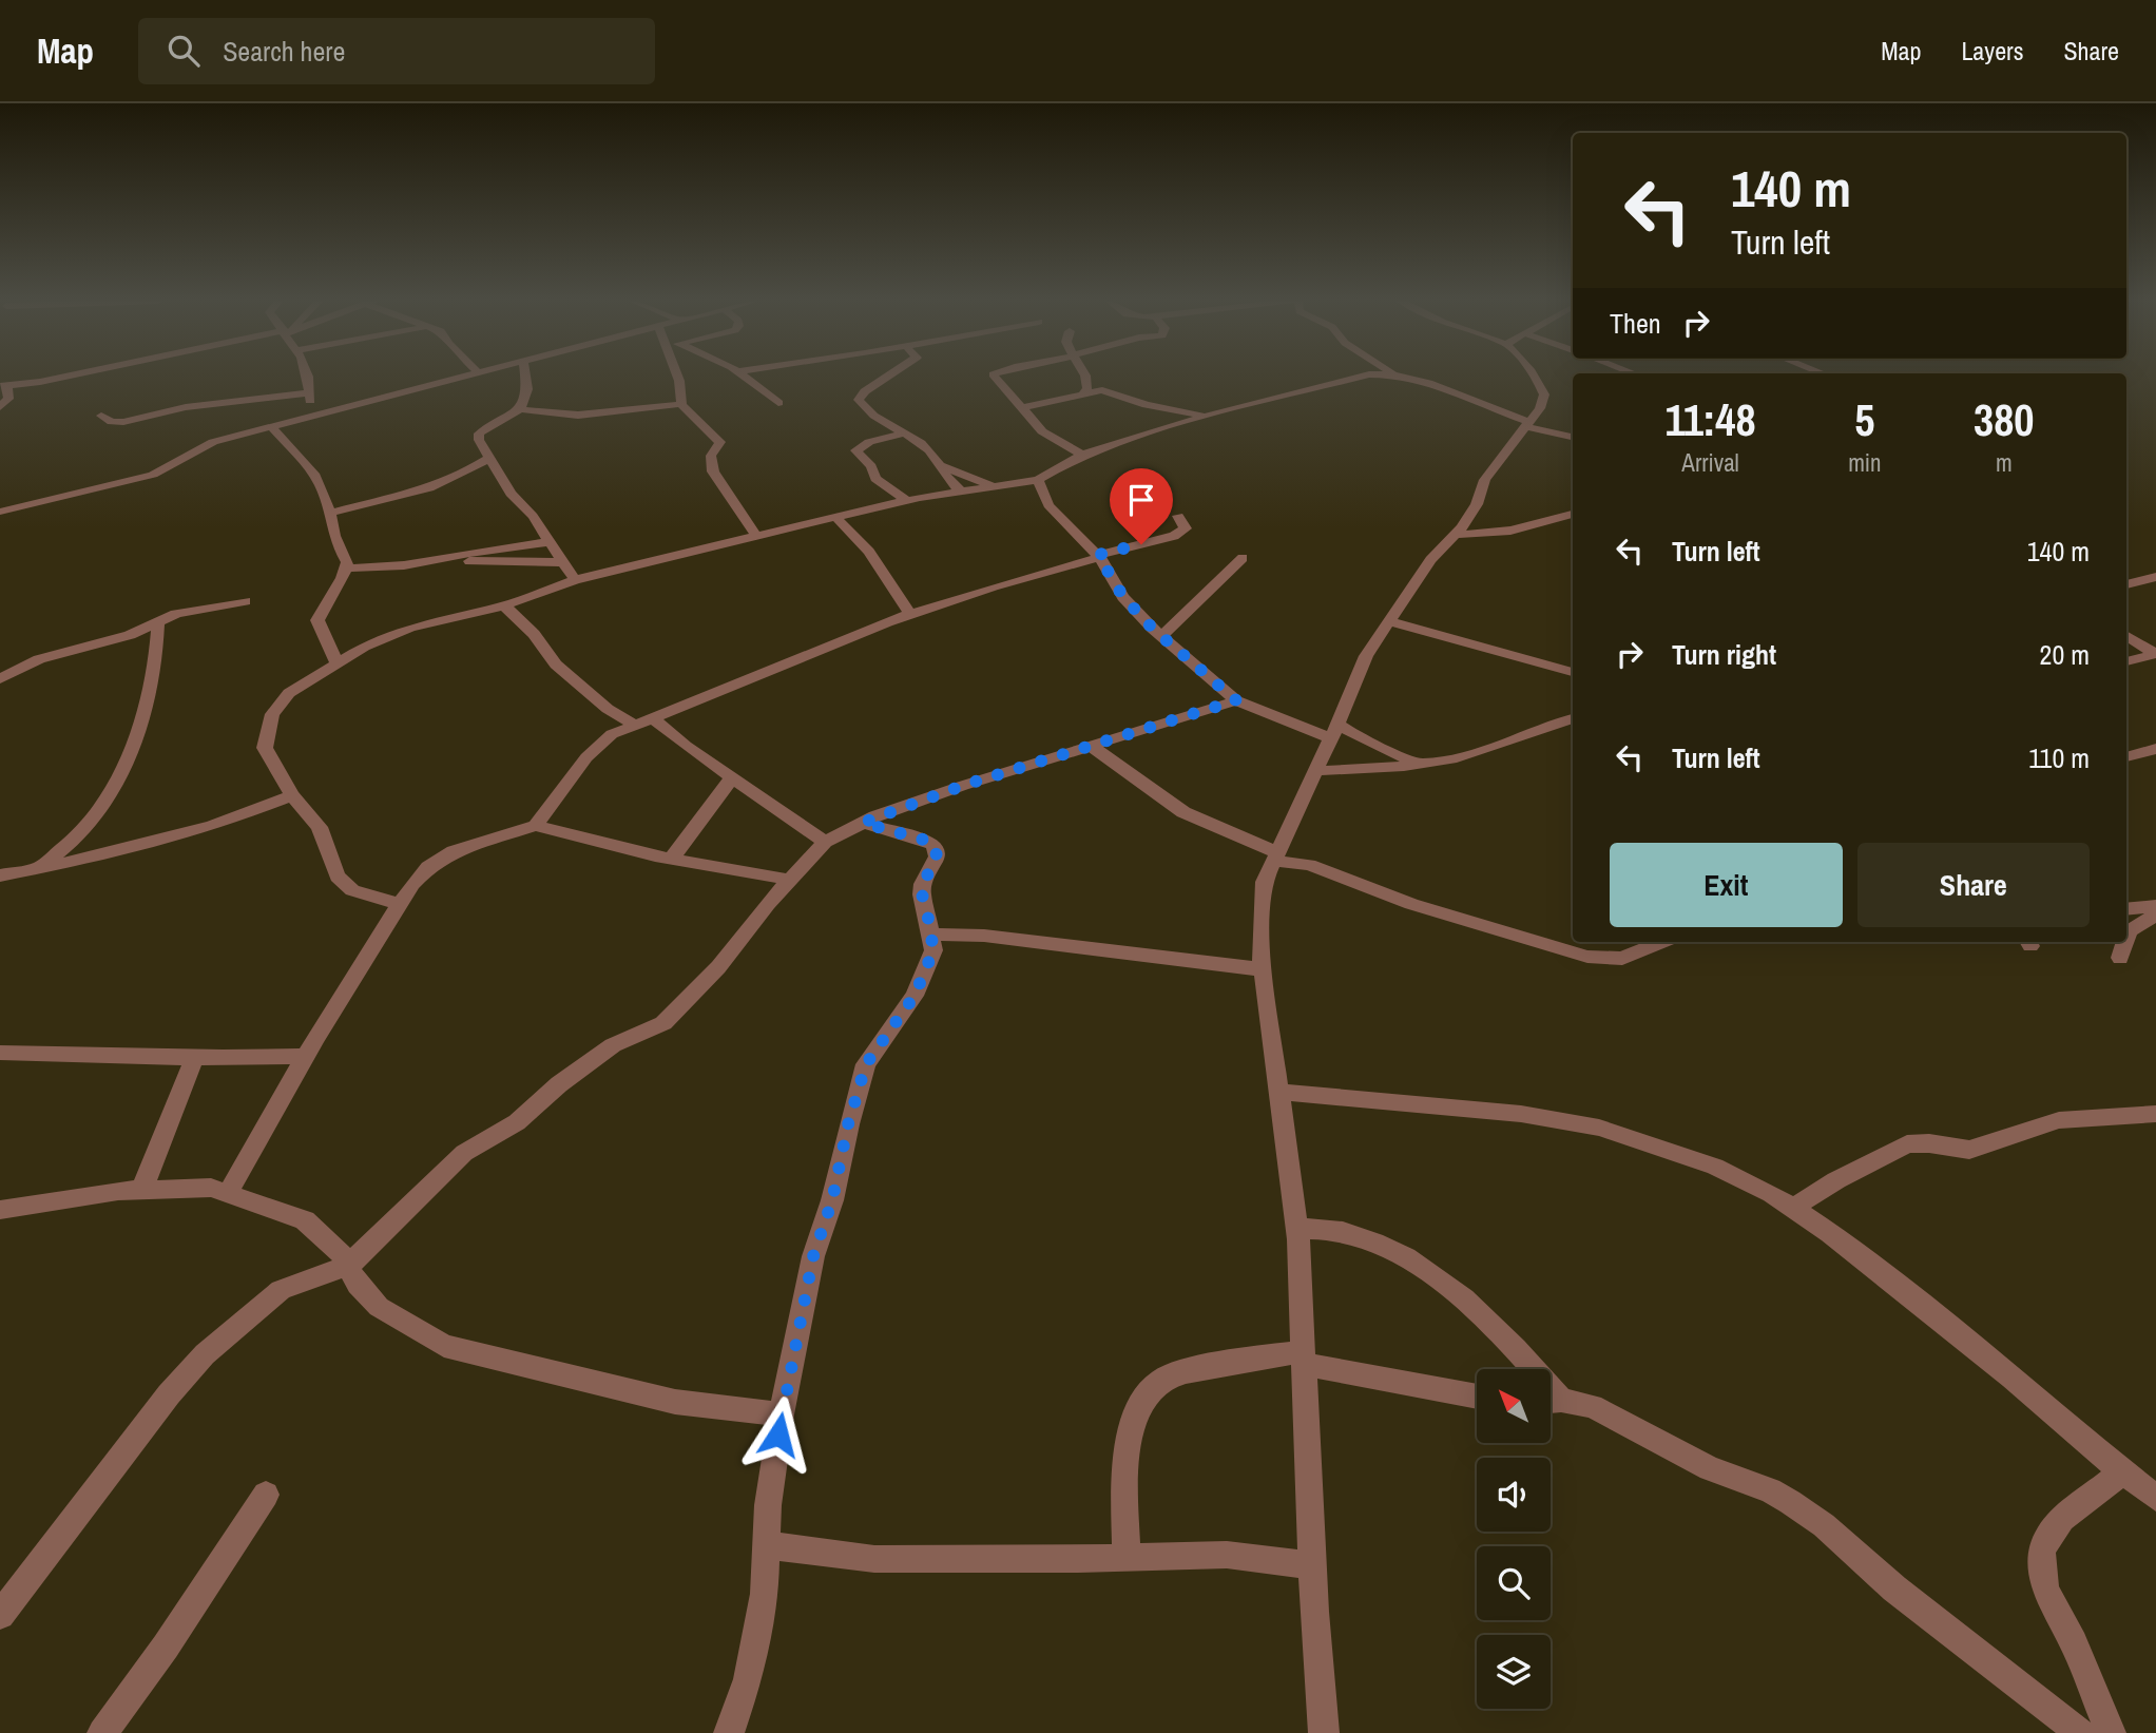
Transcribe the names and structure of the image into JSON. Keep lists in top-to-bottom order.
{
  "north": "top left",
  "page": {
    "header": "Map",
    "search": "Search here",
    "nav": ["Map", "Layers", "Share"],
    "turn": ["140 m", "Turn left"],
    "then": "Then",
    "eta": [
      "11:48",
      "Arrival",
      "5",
      "min",
      "380",
      "m"
    ],
    "list": [
      {
        "name": "Turn left",
        "value": "140 m"
      },
      {
        "name": "Turn right",
        "value": "20 m"
      },
      {
        "name": "Turn left",
        "value": "110 m"
      }
    ],
    "buttons": ["Exit", "Share"]
  }
}
